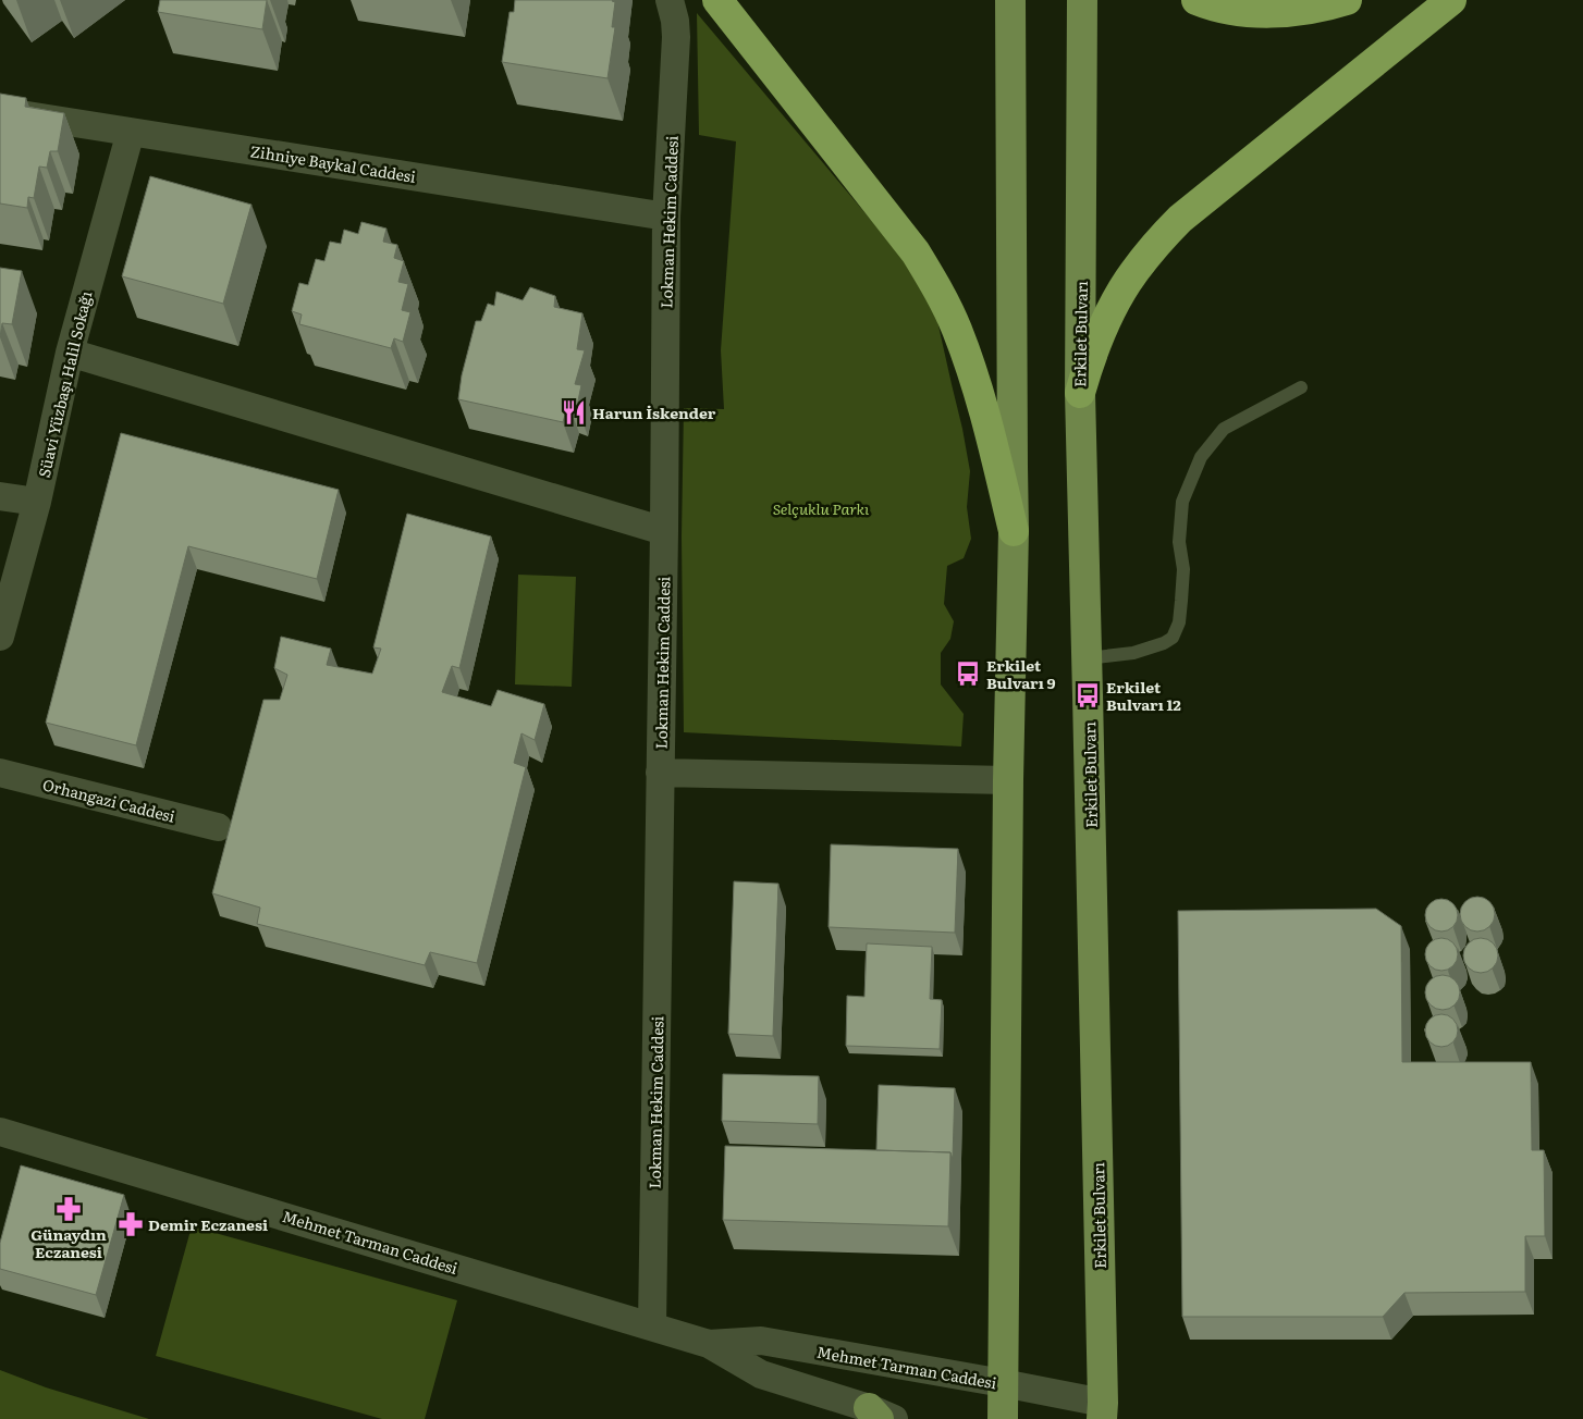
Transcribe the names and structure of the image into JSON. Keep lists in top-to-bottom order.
{
  "streets": {
    "main road": ["Erkilet Bulvarı"],
    "street": [
      "Zihniye Baykal Caddesi",
      "Lokman Hekim Caddesi",
      "Süavi Yüzbaşı Halil Sokağı",
      "Orhangazi Caddesi",
      "Mehmet Tarman Caddesi"
    ]
  },
  "crossings": [
    ["Zihniye Baykal Caddesi", "Lokman Hekim Caddesi"],
    ["Zihniye Baykal Caddesi", "Süavi Yüzbaşı Halil Sokağı"],
    ["Lokman Hekim Caddesi", "Mehmet Tarman Caddesi"],
    ["Erkilet Bulvarı", "Mehmet Tarman Caddesi"]
  ],
  "parks": ["Selçuklu Parkı"],
  "places": {
    "restaurant": ["Harun İskender"],
    "bus stop": ["Erkilet Bulvarı 9", "Erkilet Bulvarı 12"],
    "pharmacy": ["Günaydın Eczanesi", "Demir Eczanesi"]
  }
}
